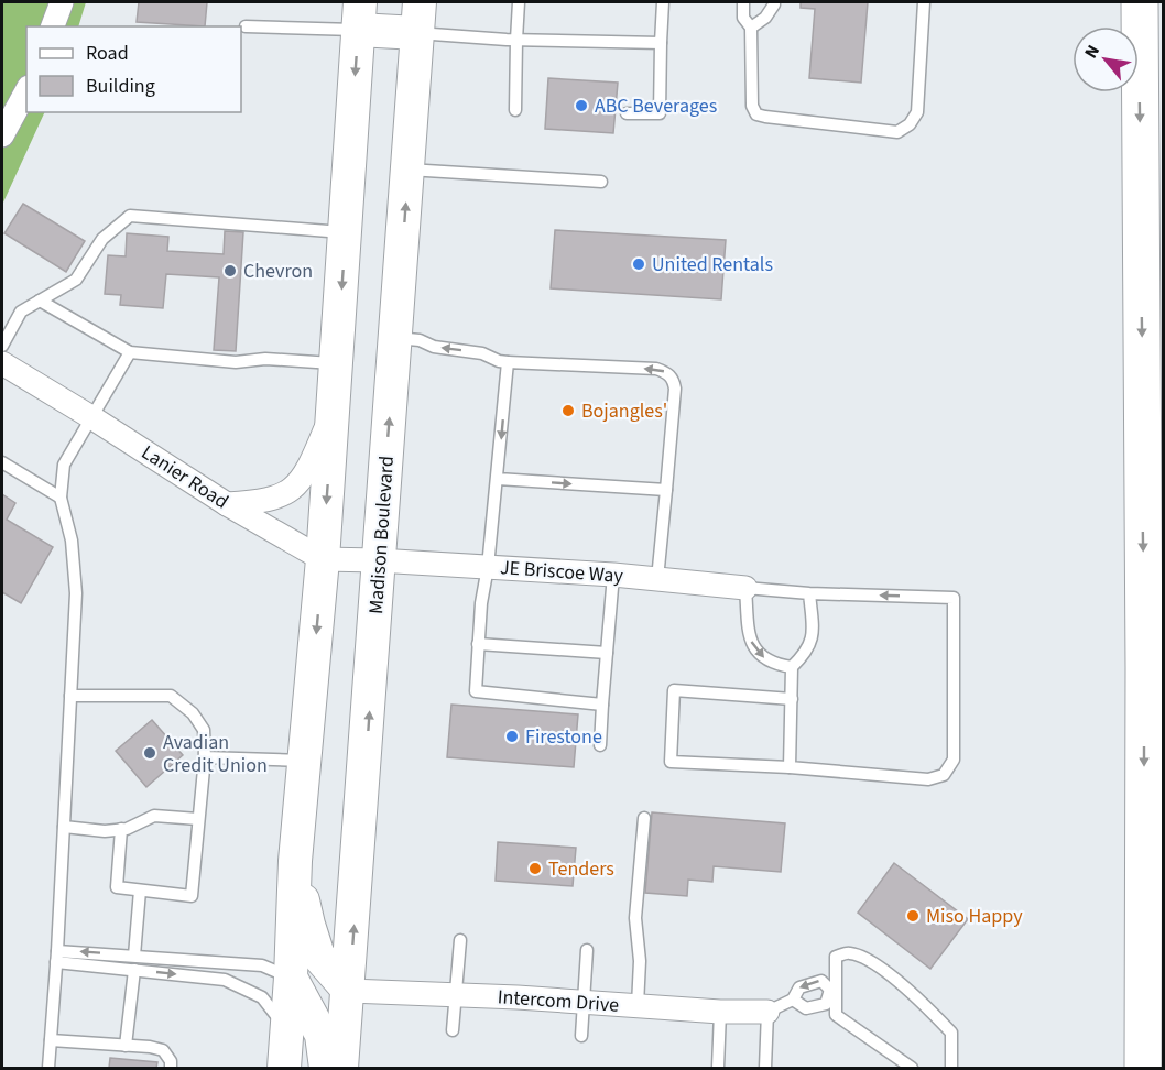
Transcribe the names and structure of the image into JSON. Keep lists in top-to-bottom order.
{
  "streets": {
    "main road": ["Madison Boulevard"],
    "street": ["Lanier Road", "JE Briscoe Way", "Intercom Drive"]
  },
  "crossings": [
    ["Lanier Road", "Madison Boulevard"],
    ["Lanier Road", "JE Briscoe Way"],
    ["Madison Boulevard", "JE Briscoe Way"],
    ["Madison Boulevard", "Intercom Drive"]
  ],
  "places": [
    "ABC Beverages",
    "United Rentals",
    "Chevron",
    "Bojangles'",
    "Firestone",
    "Avadian Credit Union",
    "Tenders",
    "Miso Happy"
  ],
  "legend": ["Road", "Building"],
  "north": "top left"
}
